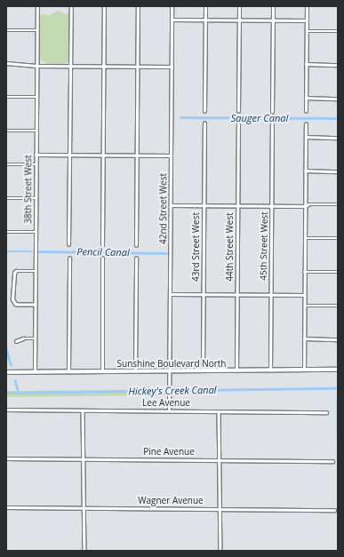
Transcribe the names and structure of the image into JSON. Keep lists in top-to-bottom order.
{
  "streets": {
    "street": [
      "38th Street West",
      "42nd Street West",
      "45th Street West",
      "43rd Street West",
      "44th Street West",
      "Sunshine Boulevard North",
      "Lee Avenue",
      "Pine Avenue",
      "Wagner Avenue"
    ]
  },
  "crossings": [
    ["38th Street West", "Sunshine Boulevard North"],
    ["42nd Street West", "Sunshine Boulevard North"],
    ["42nd Street West", "Lee Avenue"],
    ["45th Street West", "Sunshine Boulevard North"],
    ["43rd Street West", "Sunshine Boulevard North"],
    ["44th Street West", "Sunshine Boulevard North"]
  ],
  "water": ["Sauger Canal", "Pencil Canal", "Hickey's Creek Canal"]
}
